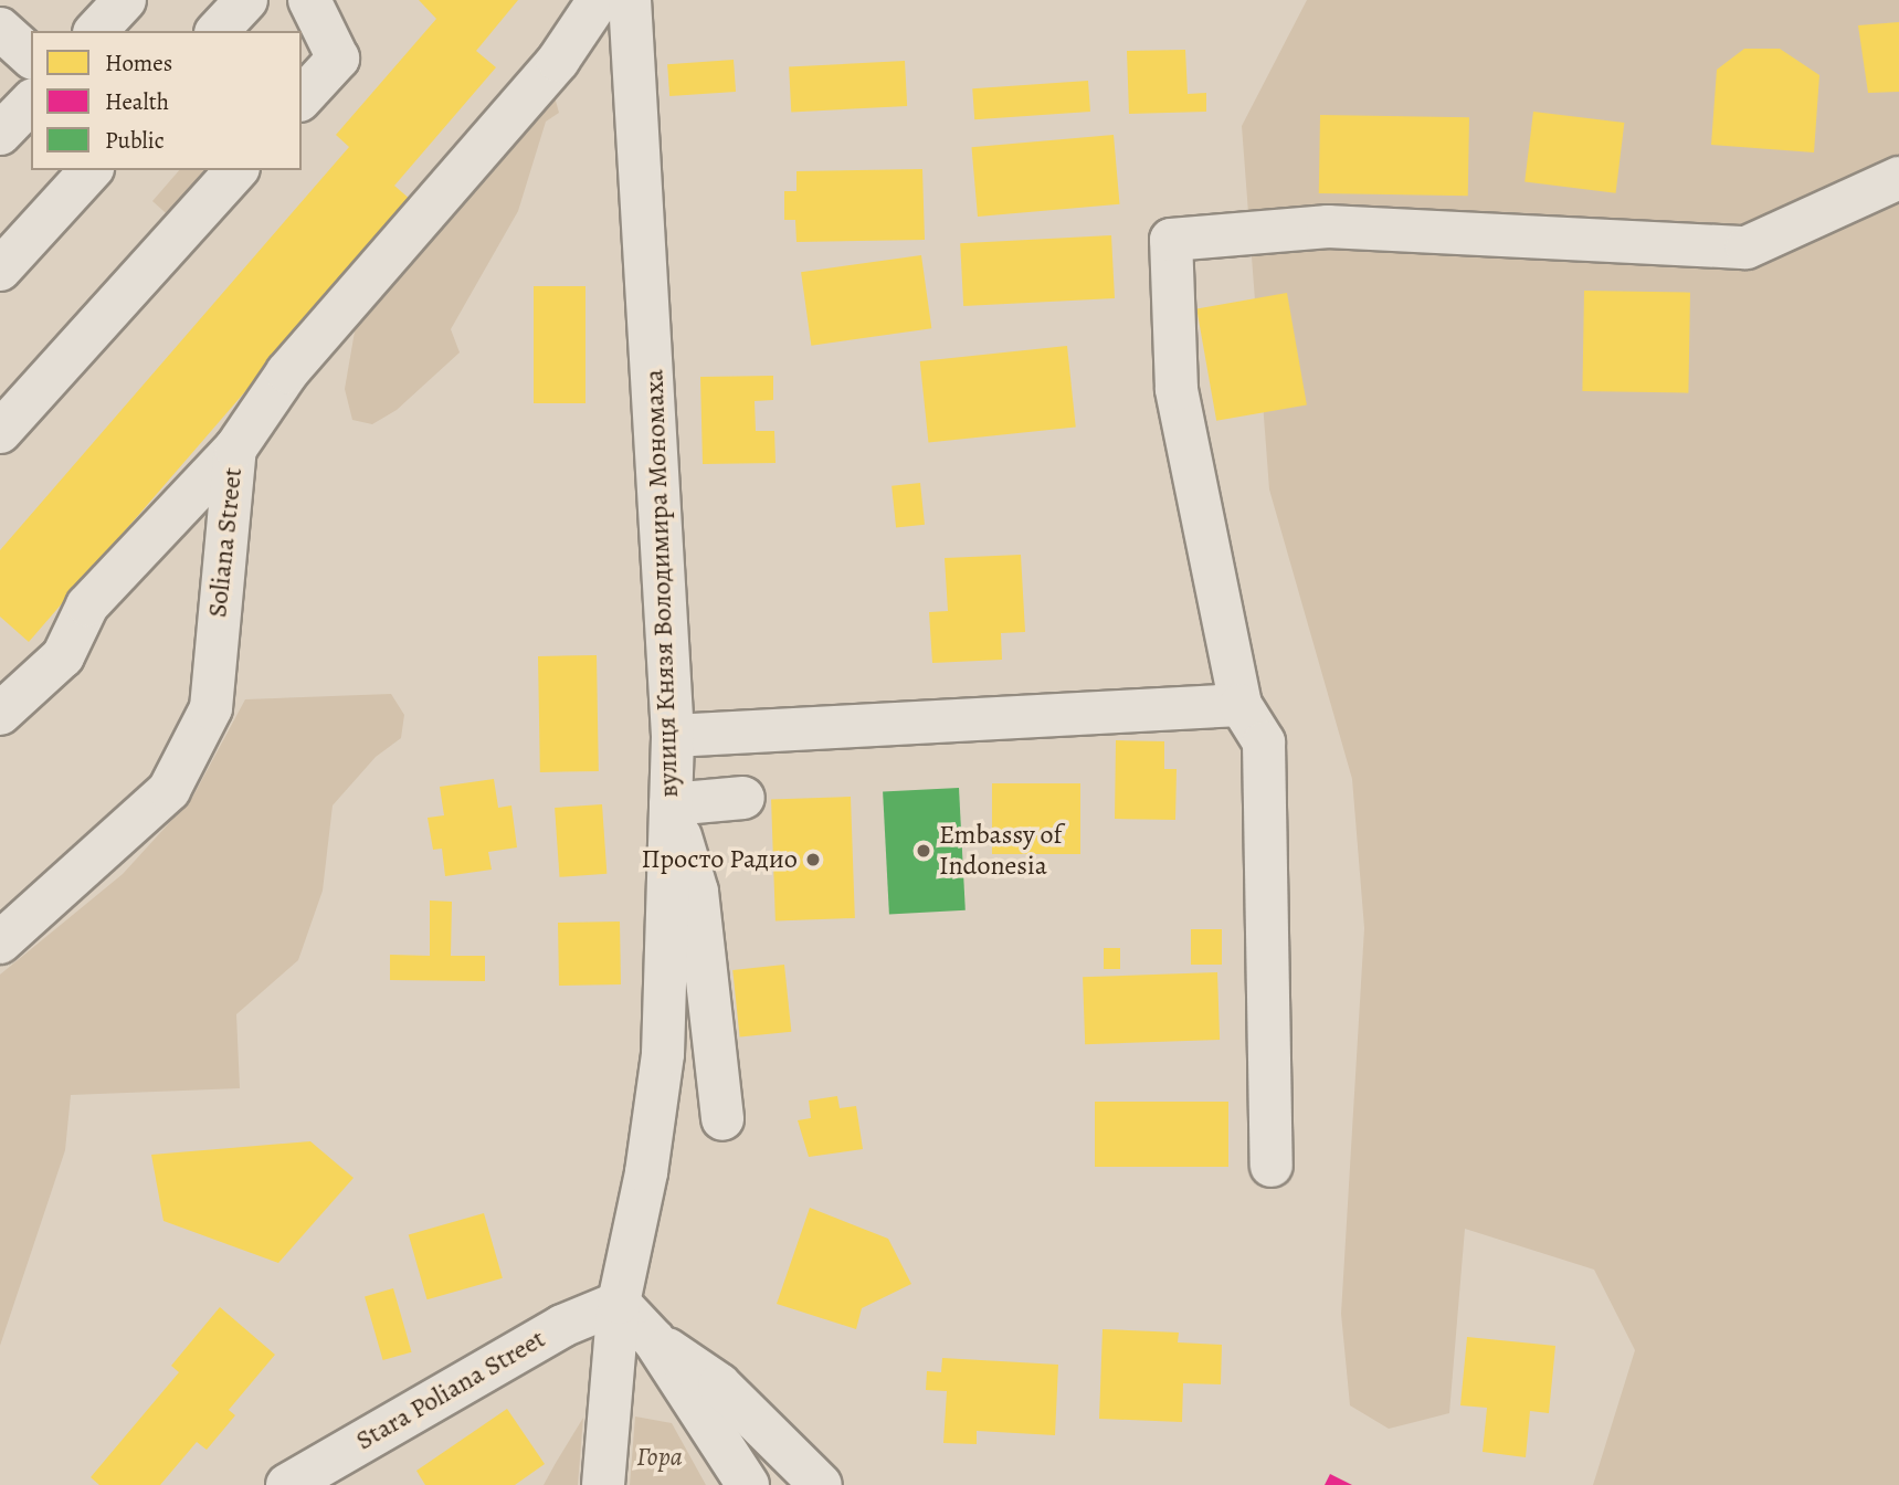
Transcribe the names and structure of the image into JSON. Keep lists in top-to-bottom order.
{
  "streets": {
    "street": ["Soliana Street", "вулиця Князя Володимира Мономаха", "Stara Poliana Street"]
  },
  "crossings": [
    ["вулиця Князя Володимира Мономаха", "Stara Poliana Street"]
  ],
  "parks": ["Гора"],
  "places": ["Embassy of Indonesia", "Просто Радио"],
  "legend": ["Homes", "Health", "Public"]
}
